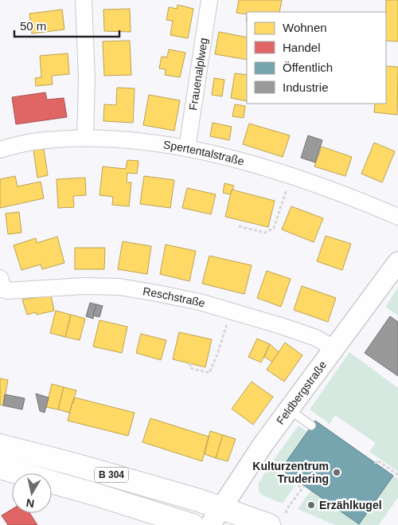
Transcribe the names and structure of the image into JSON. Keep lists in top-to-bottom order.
{
  "streets": {
    "main road": ["B 304"],
    "street": [
      "Frauenalplweg",
      "Spertentalstraße",
      "Reschstraße",
      "Feldbergstraße"
    ]
  },
  "crossings": [
    ["Frauenalplweg", "Spertentalstraße"],
    ["Reschstraße", "Feldbergstraße"],
    ["Feldbergstraße", "B 304"]
  ],
  "places": ["Kulturzentrum Trudering", "Erzählkugel"],
  "legend": [
    "Wohnen",
    "Handel",
    "Öffentlich",
    "Industrie"
  ],
  "scale_bar": "50 m",
  "north": "bottom"
}
